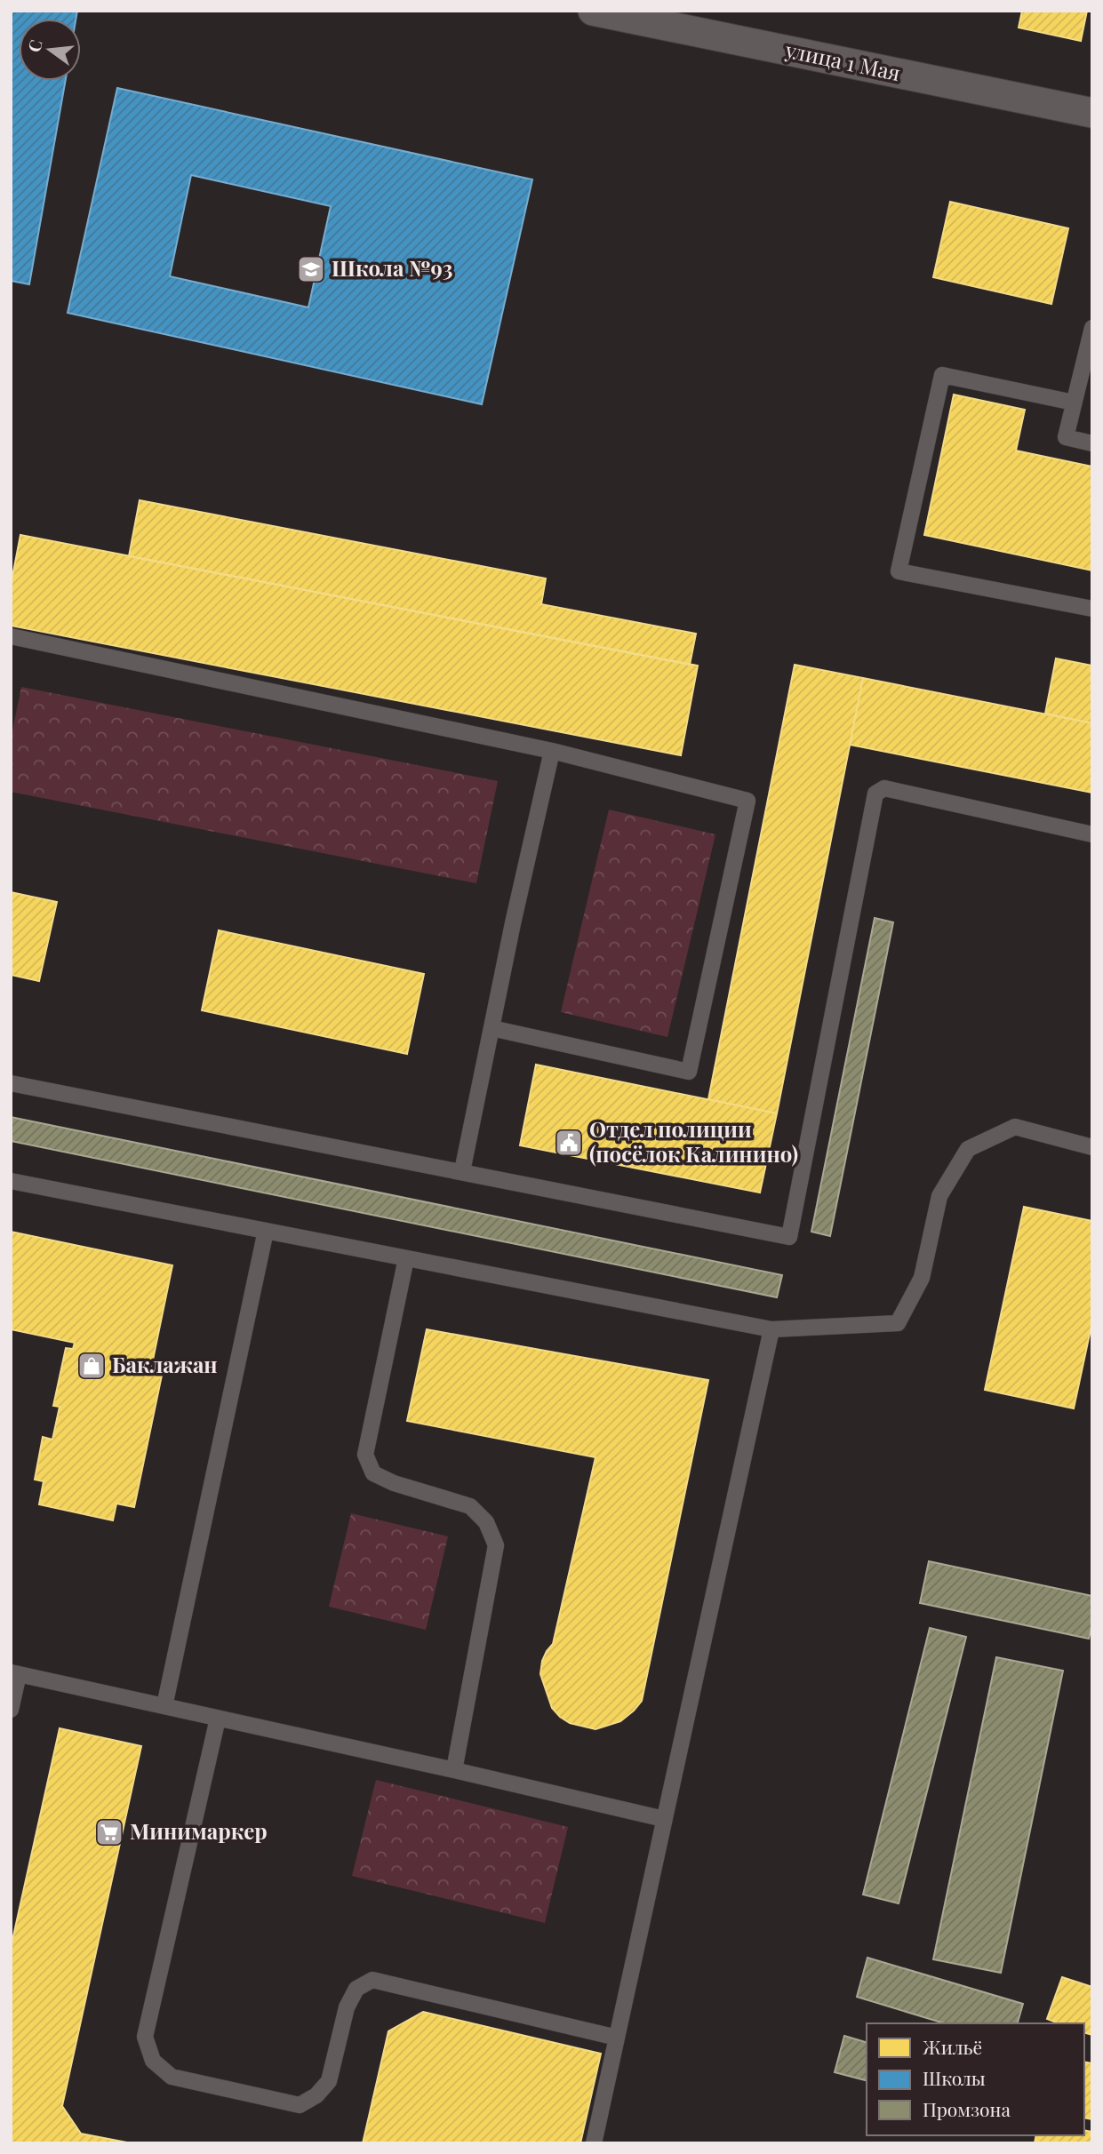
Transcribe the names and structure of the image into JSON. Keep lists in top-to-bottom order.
{
  "streets": {
    "street": ["улица 1 Мая"]
  },
  "places": {
    "school or university": ["Школа №93"],
    "public building": ["Отдел полиции (посёлок Калинино)"],
    "shop": ["Баклажан"],
    "supermarket": ["Минимаркер"]
  },
  "legend": ["Жильё", "Школы", "Промзона"],
  "north": "left"
}
